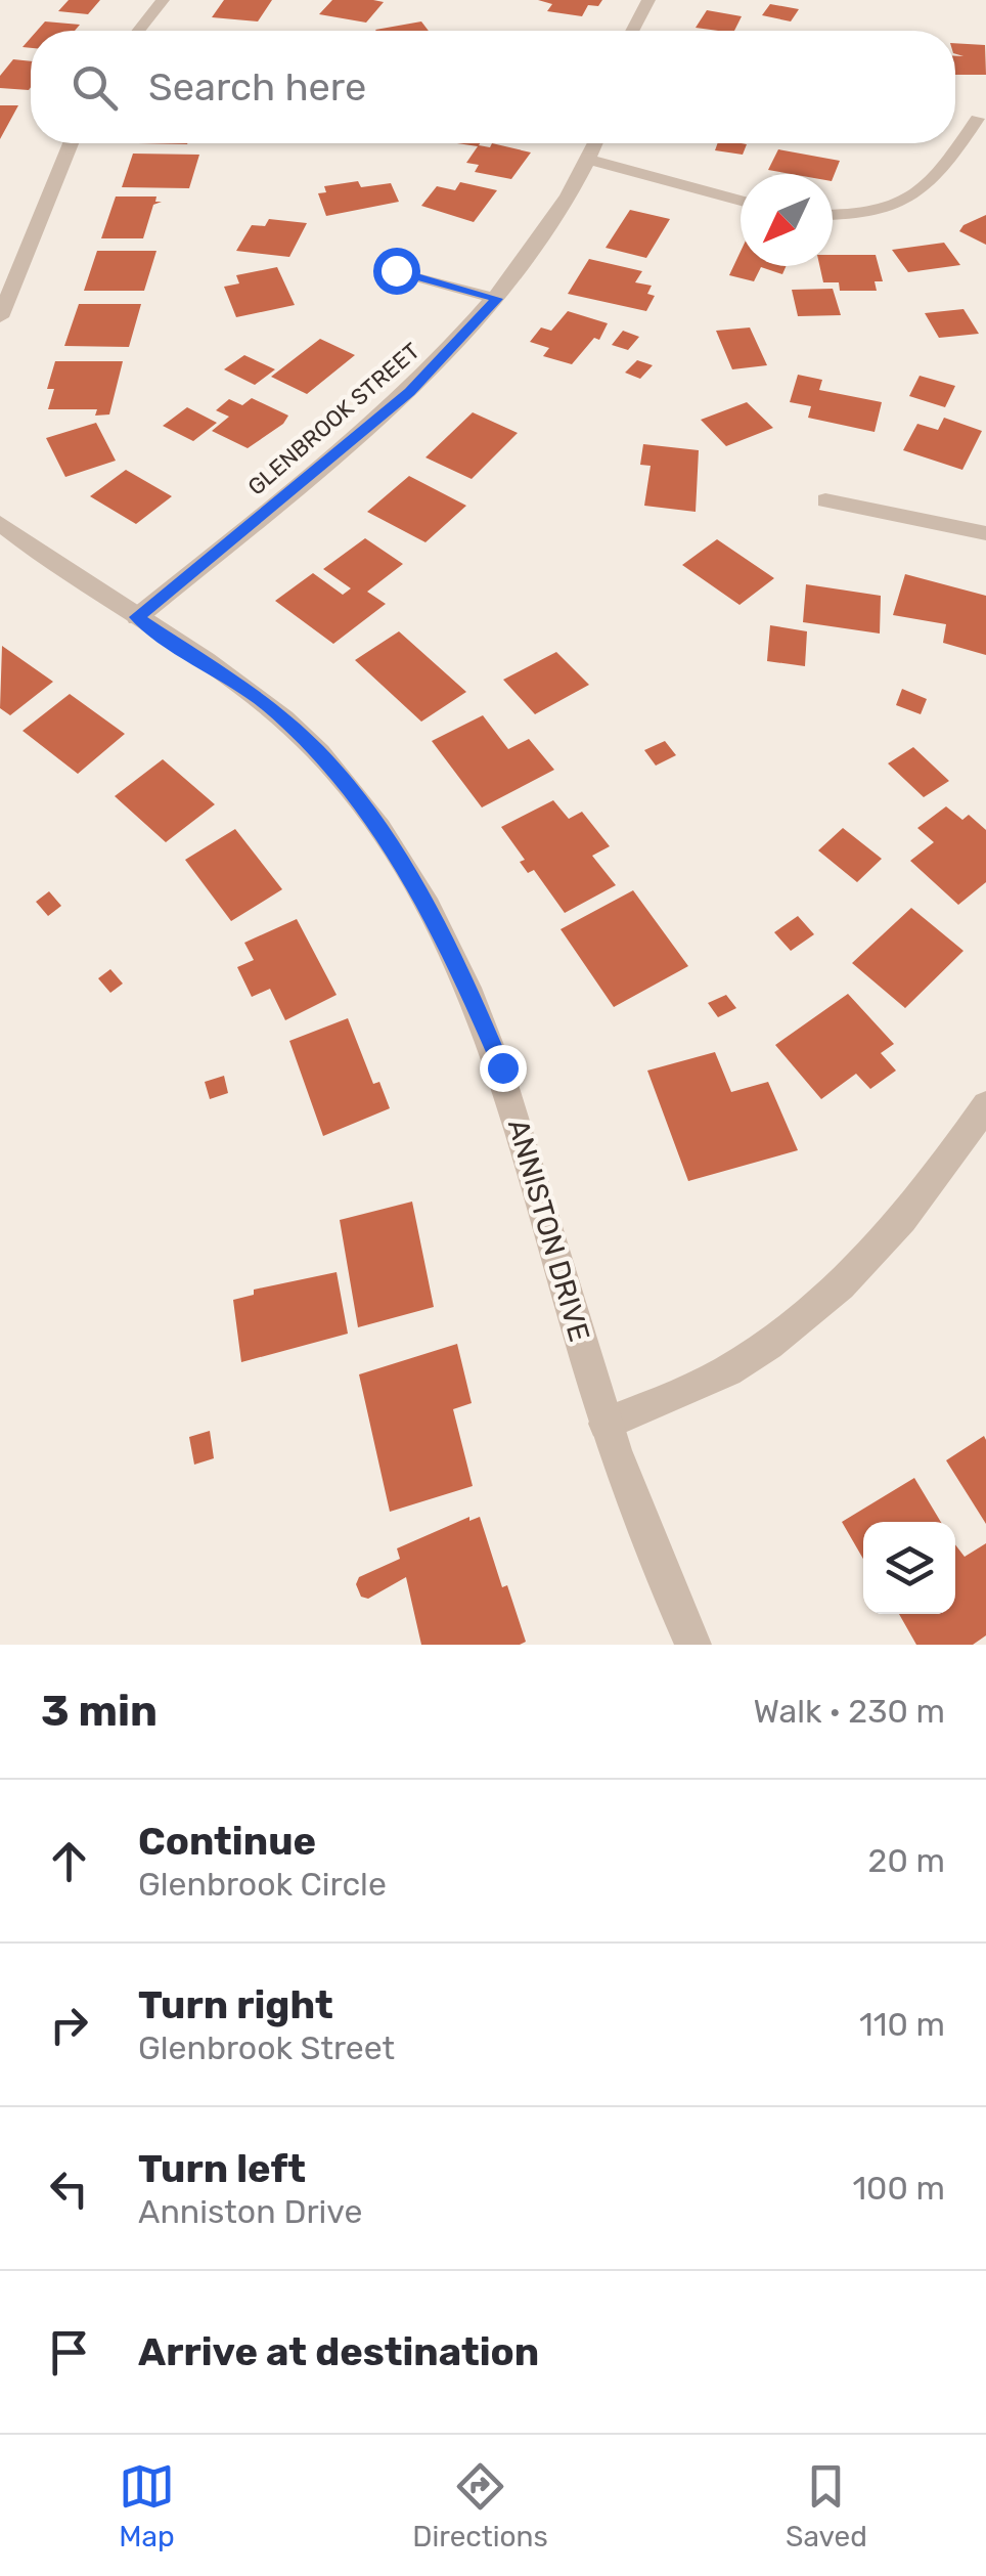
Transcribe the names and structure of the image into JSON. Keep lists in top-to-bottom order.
{
  "streets": {
    "street": ["GLENBROOK STREET", "ANNISTON DRIVE"]
  },
  "crossings": [
    ["GLENBROOK STREET", "ANNISTON DRIVE"]
  ],
  "north": "bottom left",
  "page": {
    "search": "Search here",
    "heading": ["3 min", "Walk · 230 m"],
    "list": [
      ["Continue", "Glenbrook Circle", "20 m"],
      ["Turn right", "Glenbrook Street", "110 m"],
      ["Turn left", "Anniston Drive", "100 m"],
      "Arrive at destination"
    ],
    "nav": ["Map", "Directions", "Saved"]
  }
}
